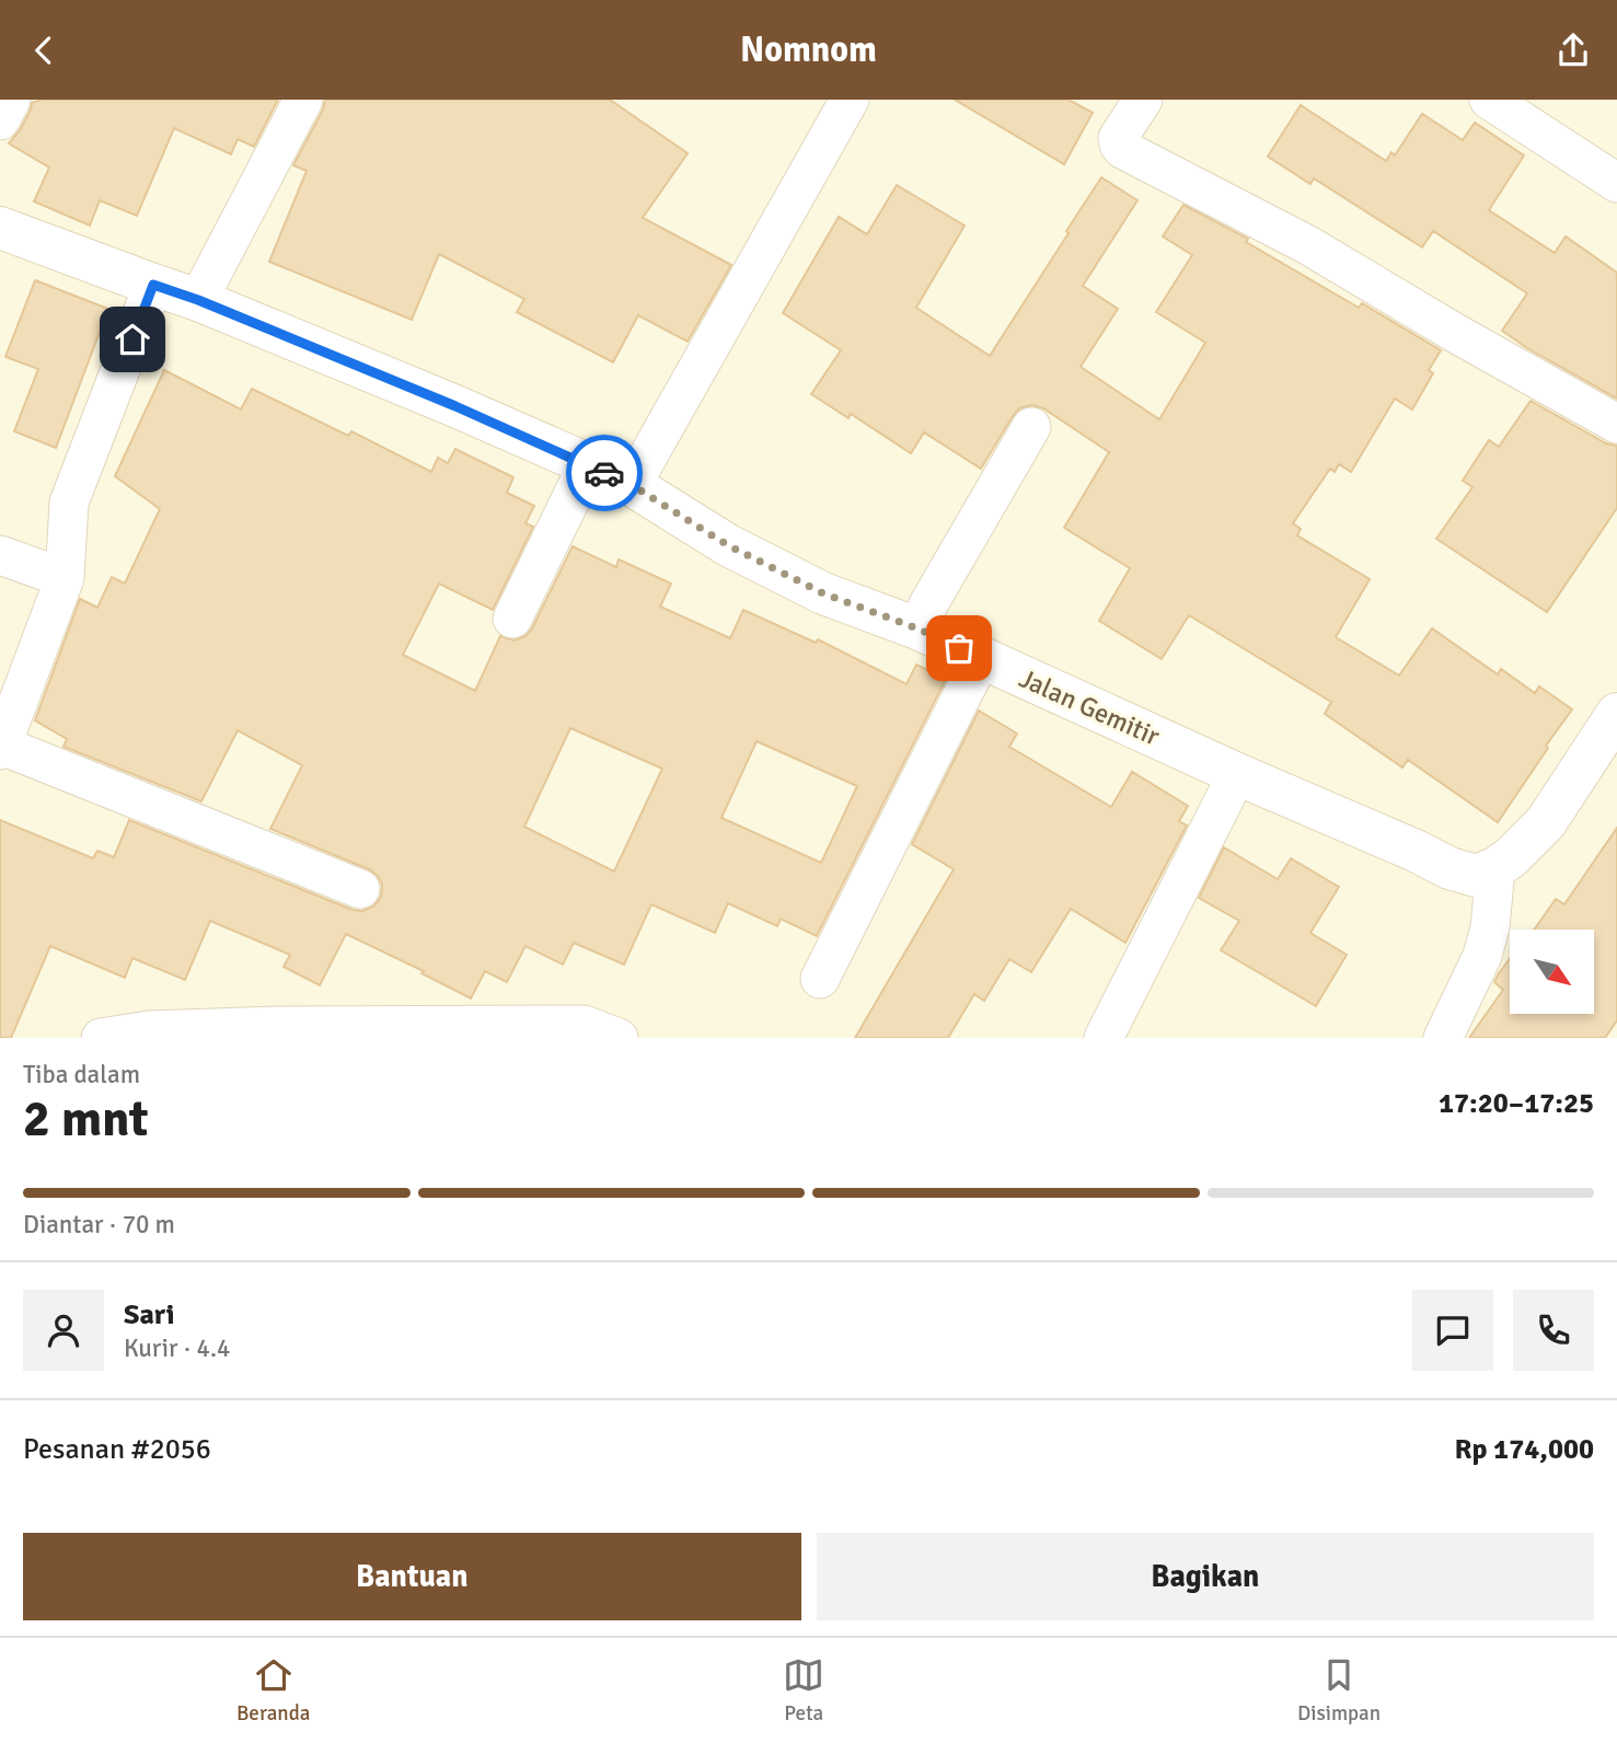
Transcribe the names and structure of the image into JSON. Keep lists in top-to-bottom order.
{
  "streets": {
    "street": ["Jalan Gemitir"]
  },
  "north": "bottom right",
  "page": {
    "header": "Nomnom",
    "heading": ["2 mnt", "Tiba dalam", "17:20–17:25"],
    "panel": [
      "Sari",
      "Kurir · 4.4",
      "Pesanan #2056",
      "Rp 174,000"
    ],
    "bar": "Diantar · 70 m",
    "buttons": ["Bantuan", "Bagikan"],
    "tabs": ["Beranda", "Peta", "Disimpan"]
  }
}
